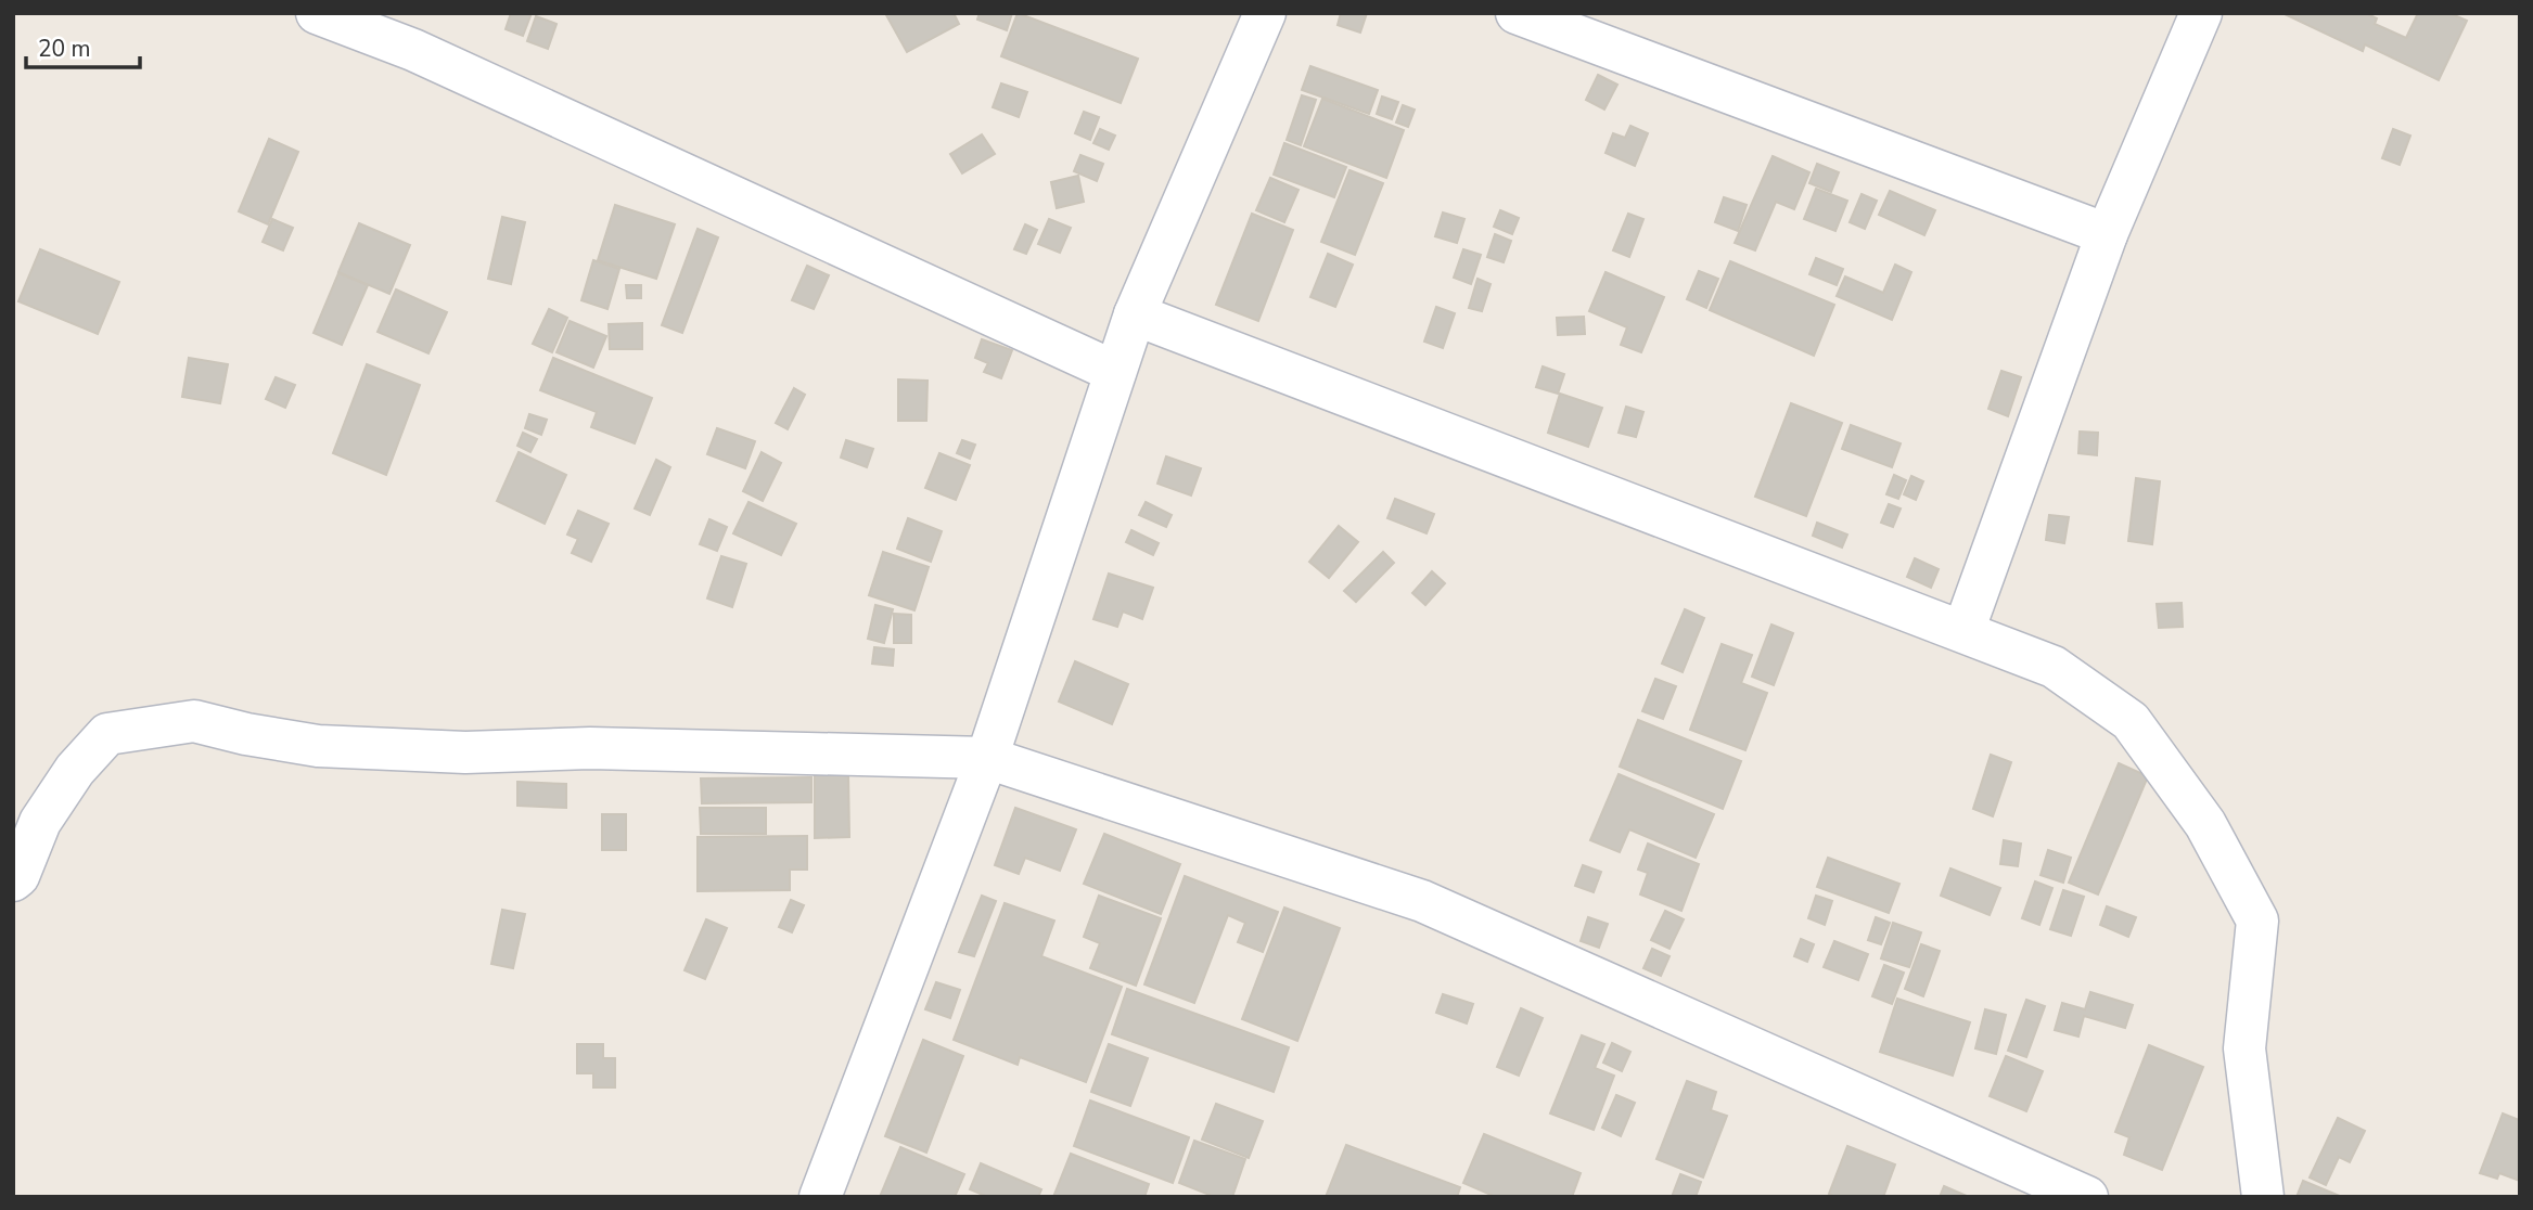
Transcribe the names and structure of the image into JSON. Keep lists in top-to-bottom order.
{
  "scale_bar": "20 m"
}
